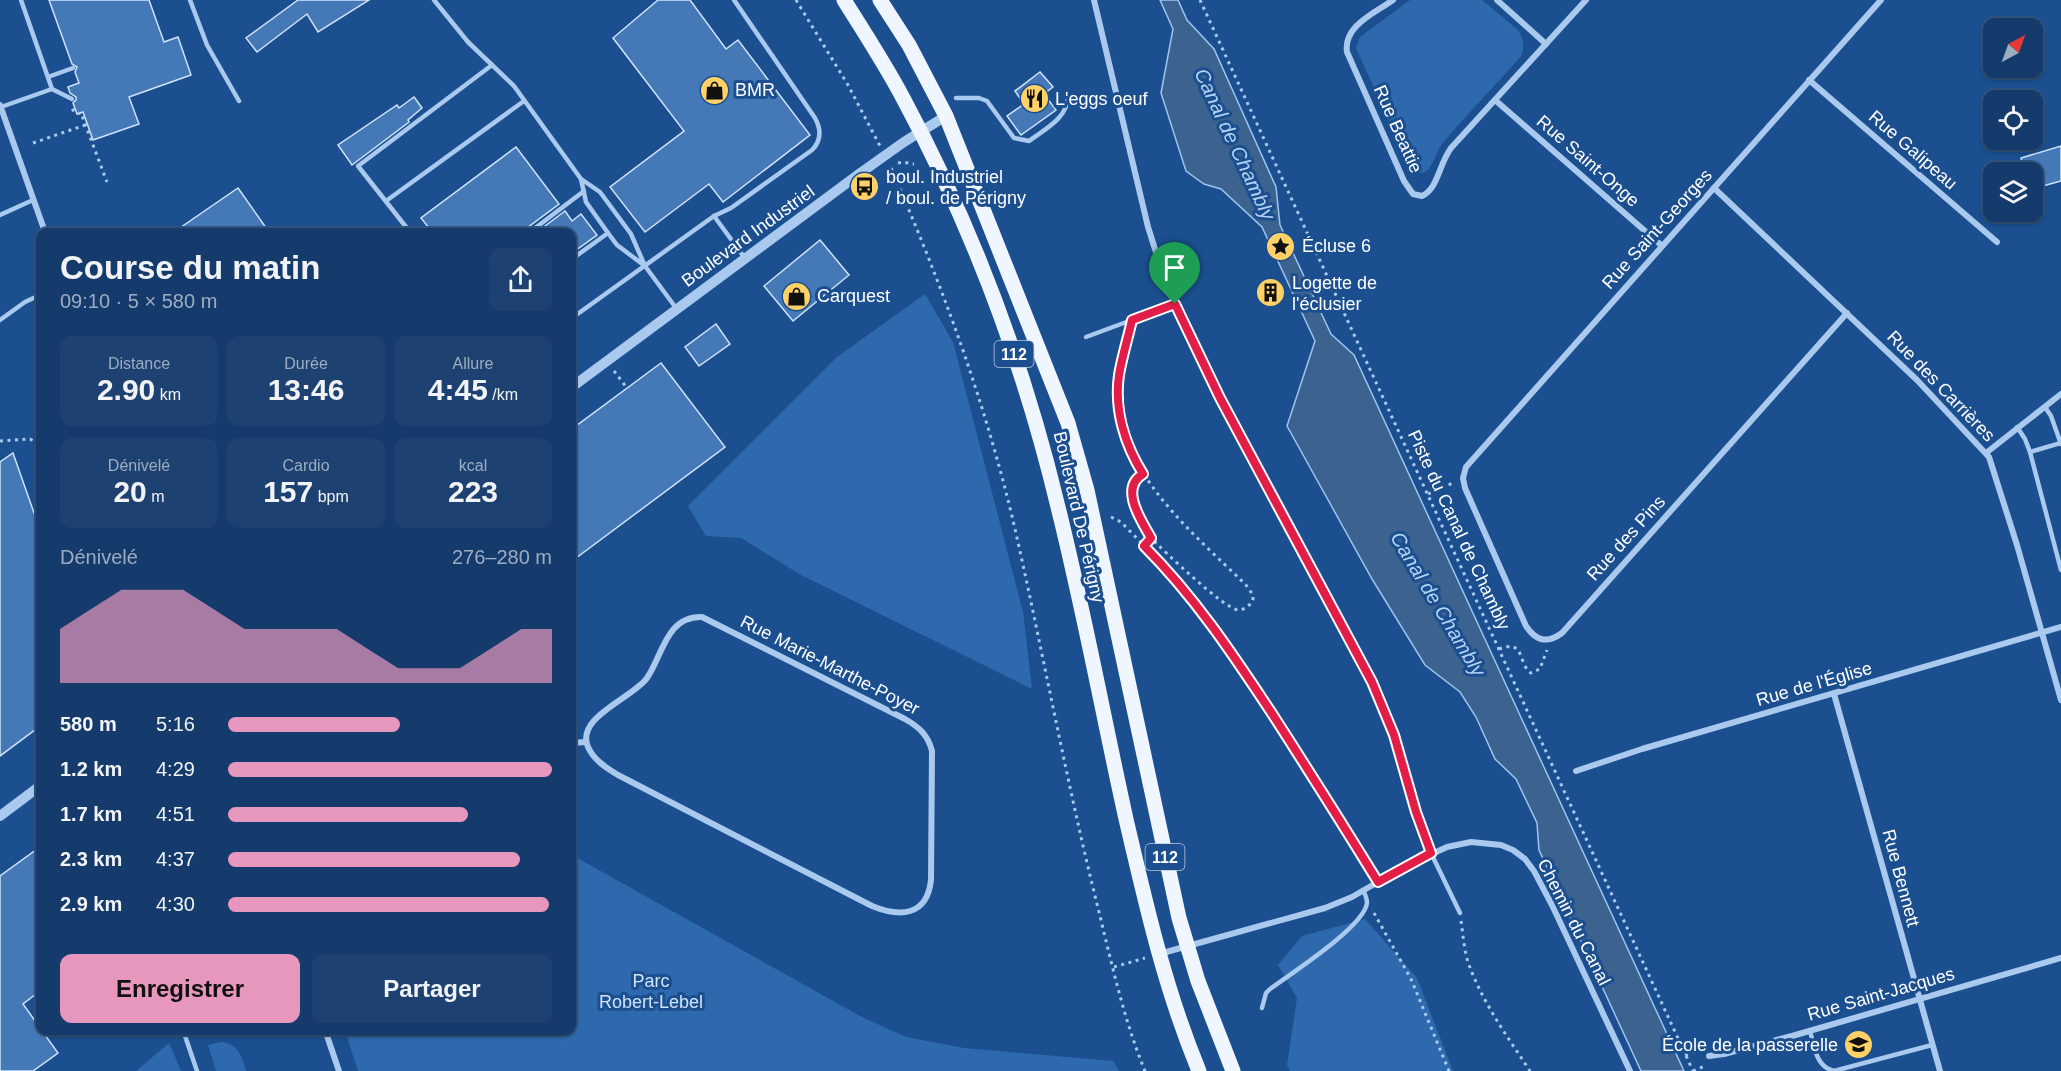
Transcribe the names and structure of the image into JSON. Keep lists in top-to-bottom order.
{
  "streets": {
    "main road": ["112", "Boulevard De Périgny"],
    "street": [
      "Rue Beattie",
      "Rue Galipeau",
      "Rue Saint-Onge",
      "Rue Saint-Georges",
      "Boulevard Industriel",
      "Rue des Carrières",
      "Rue des Pins",
      "Rue Marie-Marthe-Poyer",
      "Rue de l'Église",
      "Rue Bennett",
      "Chemin du Canal",
      "Rue Saint-Jacques"
    ],
    "path": ["Piste du Canal de Chambly"]
  },
  "crossings": [
    ["Rue Beattie", "Rue Saint-Onge"],
    ["Rue Galipeau", "Rue Saint-Georges"],
    ["Rue Saint-Onge", "Rue Saint-Georges"],
    ["Rue Saint-Georges", "Rue des Carrières"],
    ["Rue Saint-Georges", "Rue des Pins"],
    ["Boulevard Industriel", "Boulevard De Périgny"],
    ["Rue des Carrières", "Rue des Pins"],
    ["Rue des Carrières", "Rue de l'Église"],
    ["Boulevard De Périgny", "Chemin du Canal"],
    ["Rue de l'Église", "Rue Bennett"],
    ["Rue Bennett", "Rue Saint-Jacques"]
  ],
  "water": ["Canal de Chambly"],
  "parks": ["Parc Robert-Lebel"],
  "places": {
    "shop": ["BMR", "Carquest"],
    "restaurant": ["L'eggs oeuf"],
    "bus stop": ["boul. Industriel / boul. de Périgny"],
    "place": ["Écluse 6"],
    "building": ["Logette de l'éclusier"],
    "school or university": ["École de la passerelle"]
  },
  "north": "top right",
  "page": {
    "heading": ["Course du matin", "09:10 · 5 × 580 m"],
    "stats": [
      ["Distance", "2.90 km"],
      ["Durée", "13:46"],
      ["Allure", "4:45 /km"],
      ["Dénivelé", "20 m"],
      ["Cardio", "157 bpm"],
      ["kcal", "223"]
    ],
    "chart": ["Dénivelé", "276–280 m"],
    "list": [
      {
        "name": "580 m",
        "note": "5:16"
      },
      {
        "name": "1.2 km",
        "note": "4:29"
      },
      {
        "name": "1.7 km",
        "note": "4:51"
      },
      {
        "name": "2.3 km",
        "note": "4:37"
      },
      {
        "name": "2.9 km",
        "note": "4:30"
      }
    ],
    "buttons": ["Enregistrer", "Partager"]
  }
}
